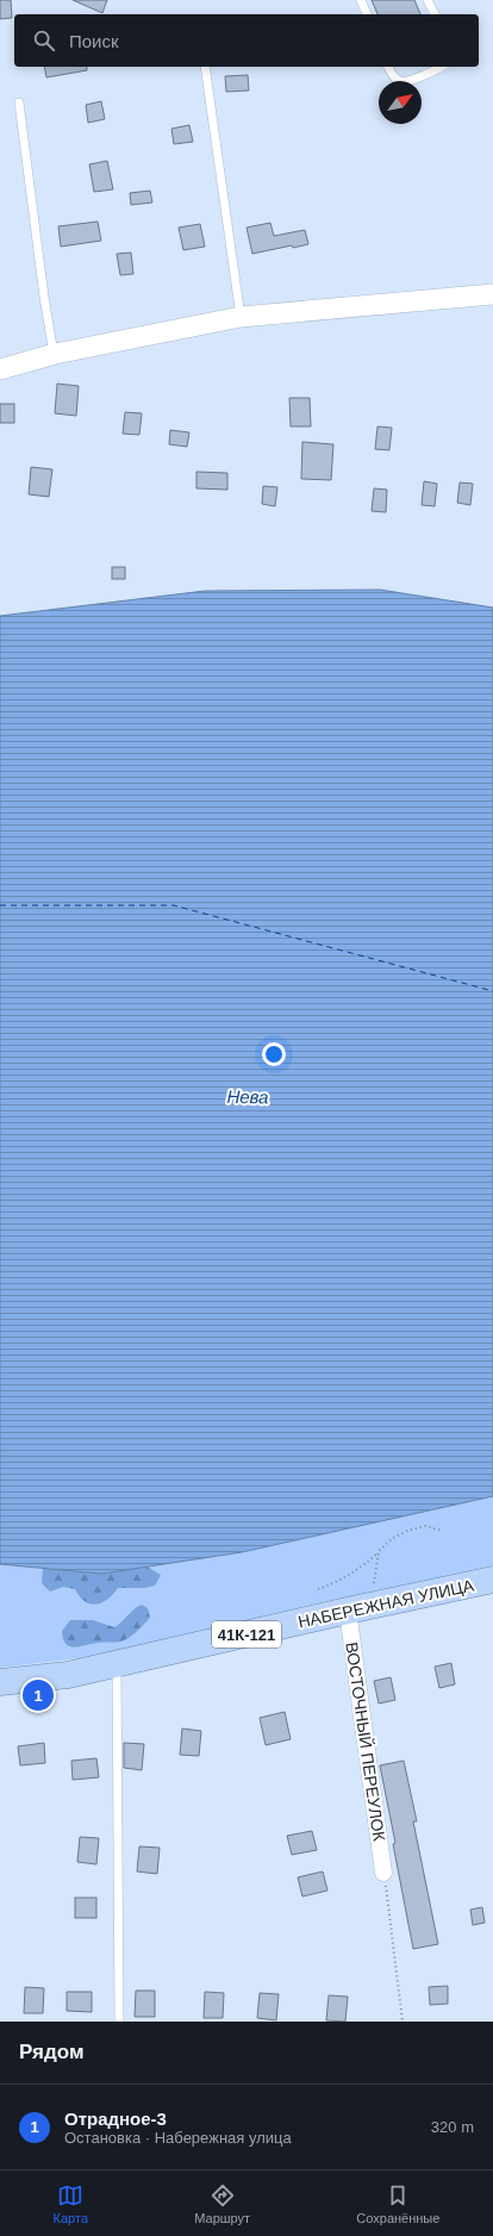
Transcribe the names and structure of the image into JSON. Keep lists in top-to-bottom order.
{
  "streets": {
    "main road": ["НАБЕРЕЖНАЯ УЛИЦА", "41К-121"],
    "street": ["ВОСТОЧНЫЙ ПЕРЕУЛОК"]
  },
  "crossings": [
    ["НАБЕРЕЖНАЯ УЛИЦА", "ВОСТОЧНЫЙ ПЕРЕУЛОК"]
  ],
  "water": ["Нева"],
  "north": "top right",
  "page": {
    "search": "Поиск",
    "pins": "1",
    "heading": "Рядом",
    "list": [
      {
        "mark": "1",
        "name": "Отрадное-3",
        "note": "Остановка · Набережная улица",
        "value": "320 m"
      }
    ],
    "nav": ["Карта", "Маршрут", "Сохранённые"]
  }
}
